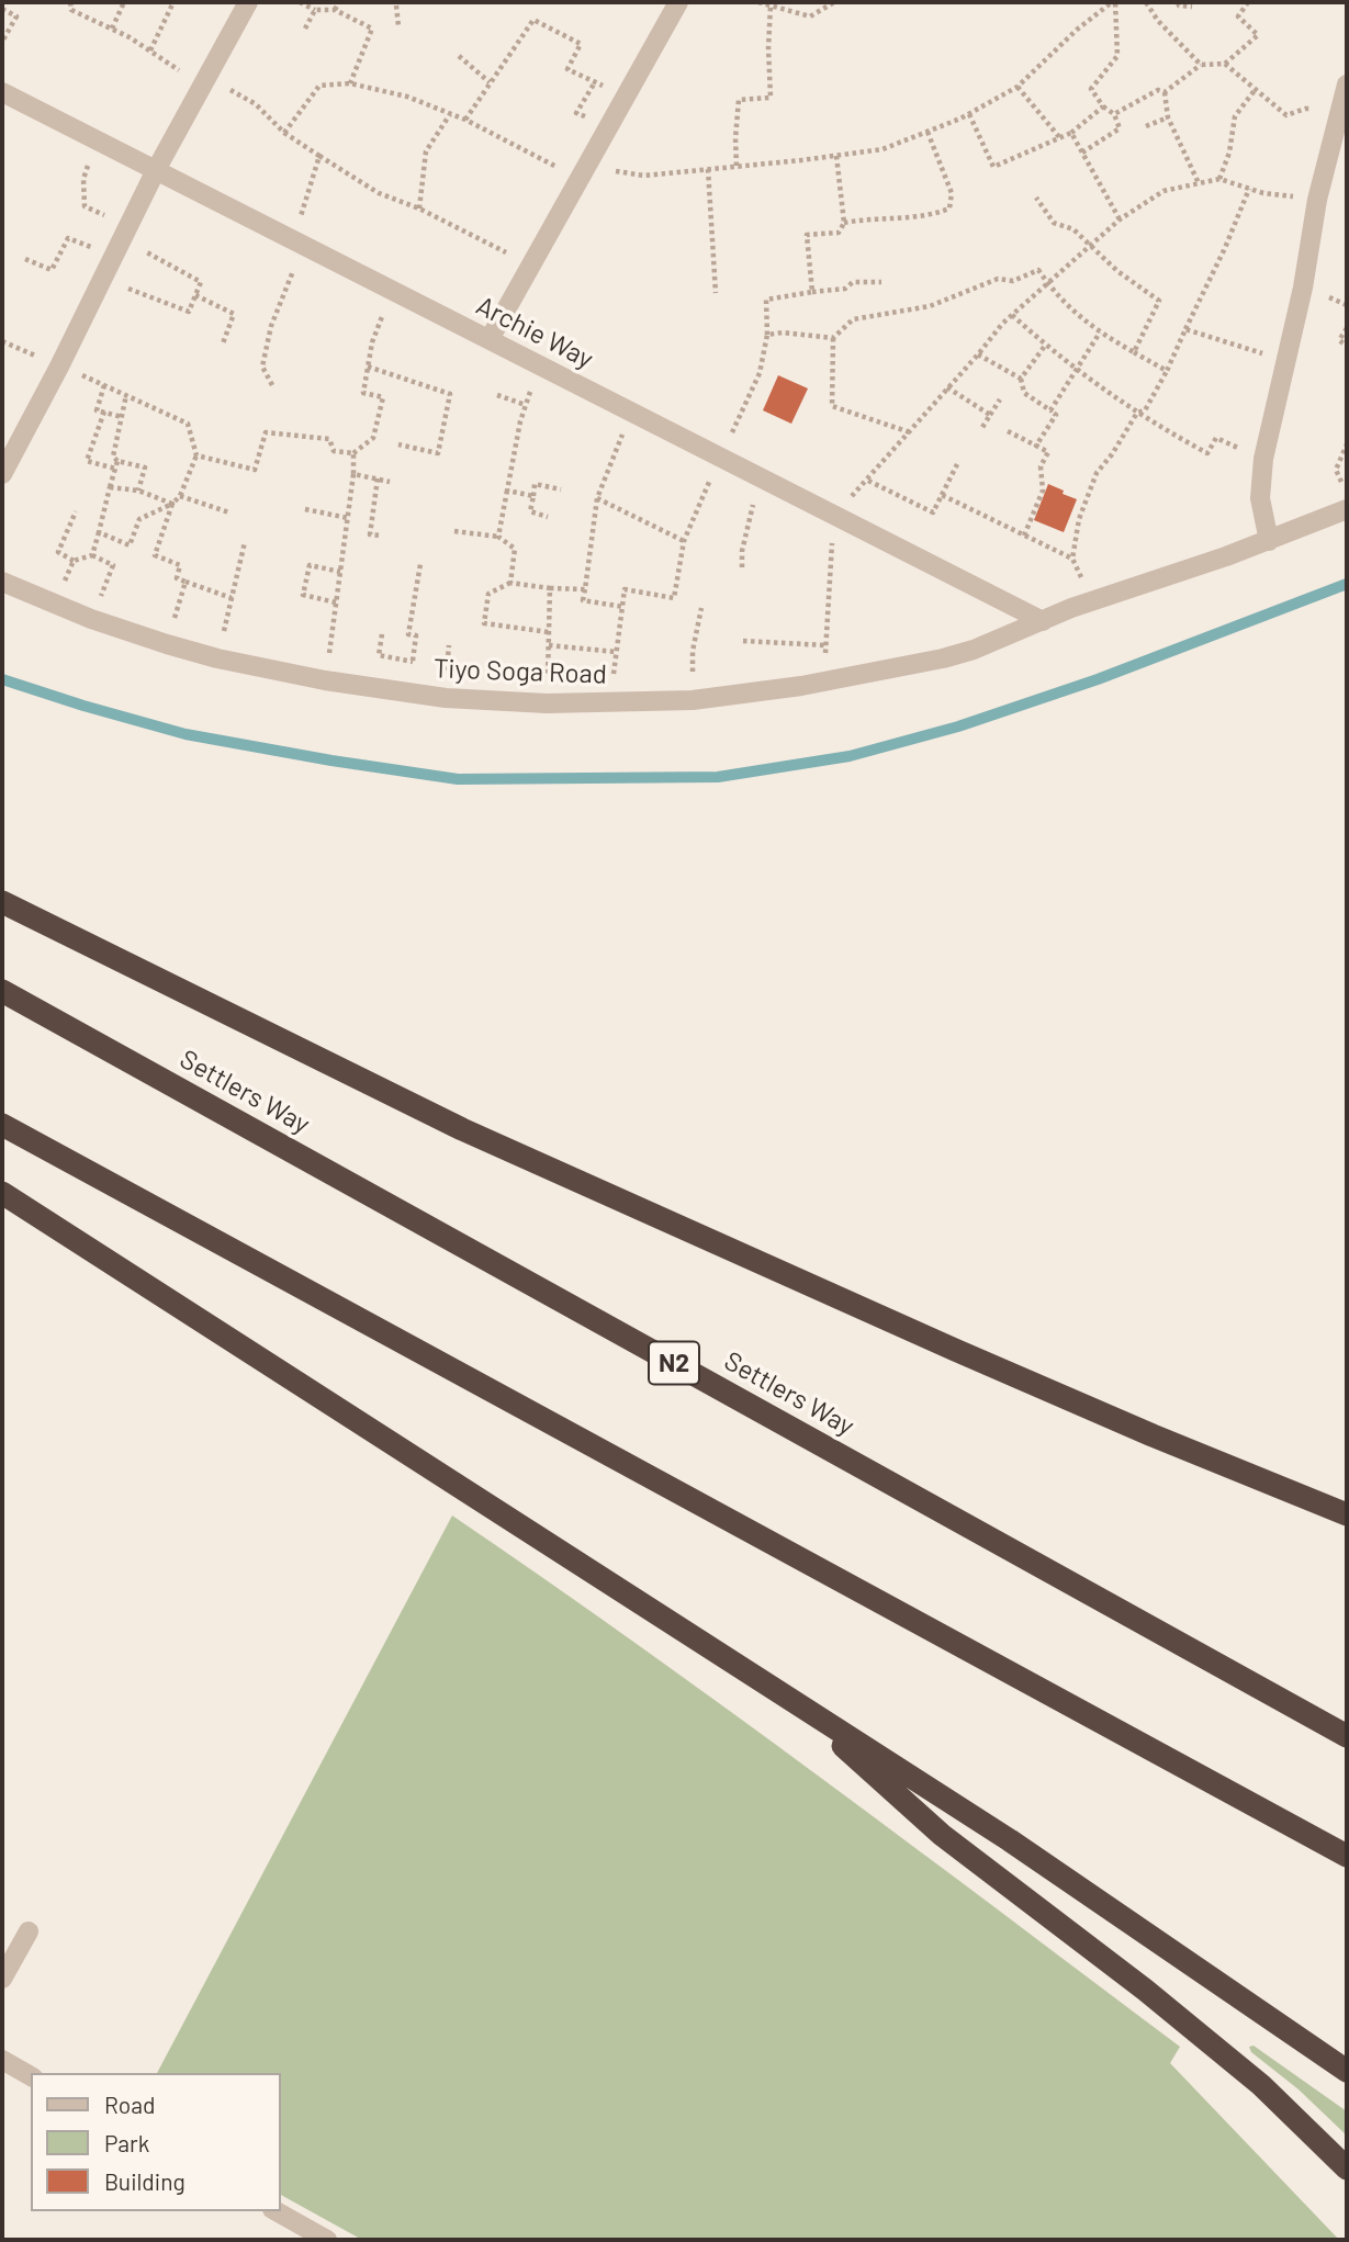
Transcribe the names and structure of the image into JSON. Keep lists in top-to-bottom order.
{
  "streets": {
    "highway": ["Settlers Way", "N2"],
    "street": ["Archie Way", "Tiyo Soga Road"]
  },
  "crossings": [
    ["Archie Way", "Tiyo Soga Road"]
  ],
  "legend": ["Road", "Park", "Building"]
}
